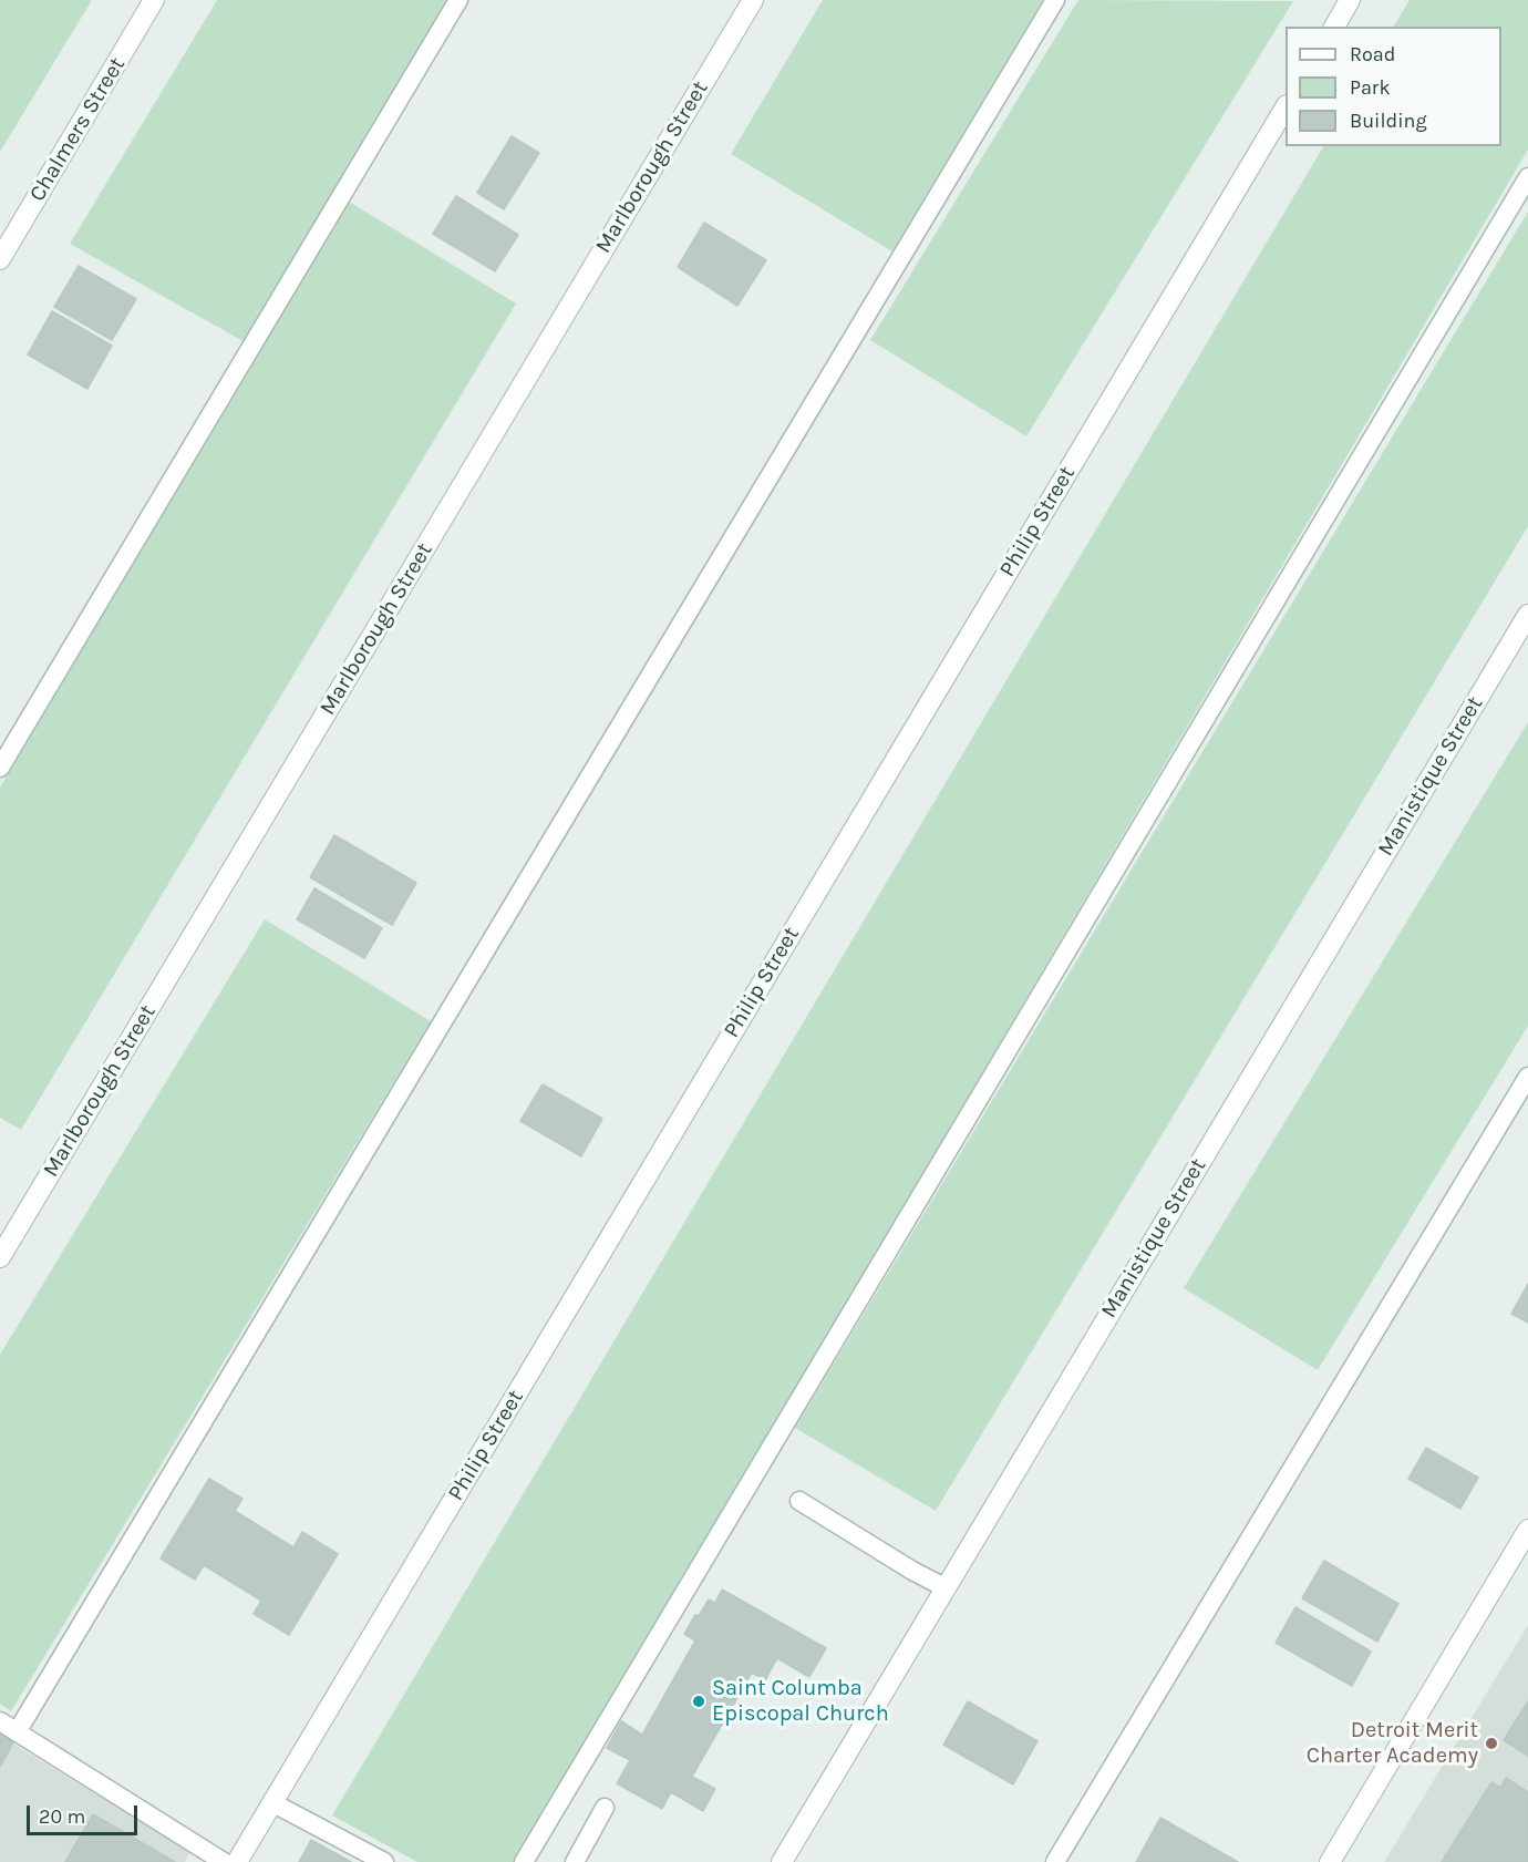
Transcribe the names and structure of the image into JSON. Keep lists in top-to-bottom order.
{
  "streets": {
    "street": [
      "Chalmers Street",
      "Marlborough Street",
      "Philip Street",
      "Manistique Street"
    ]
  },
  "places": ["Saint Columba Episcopal Church", "Detroit Merit Charter Academy"],
  "legend": ["Road", "Park", "Building"],
  "scale_bar": "20 m"
}
